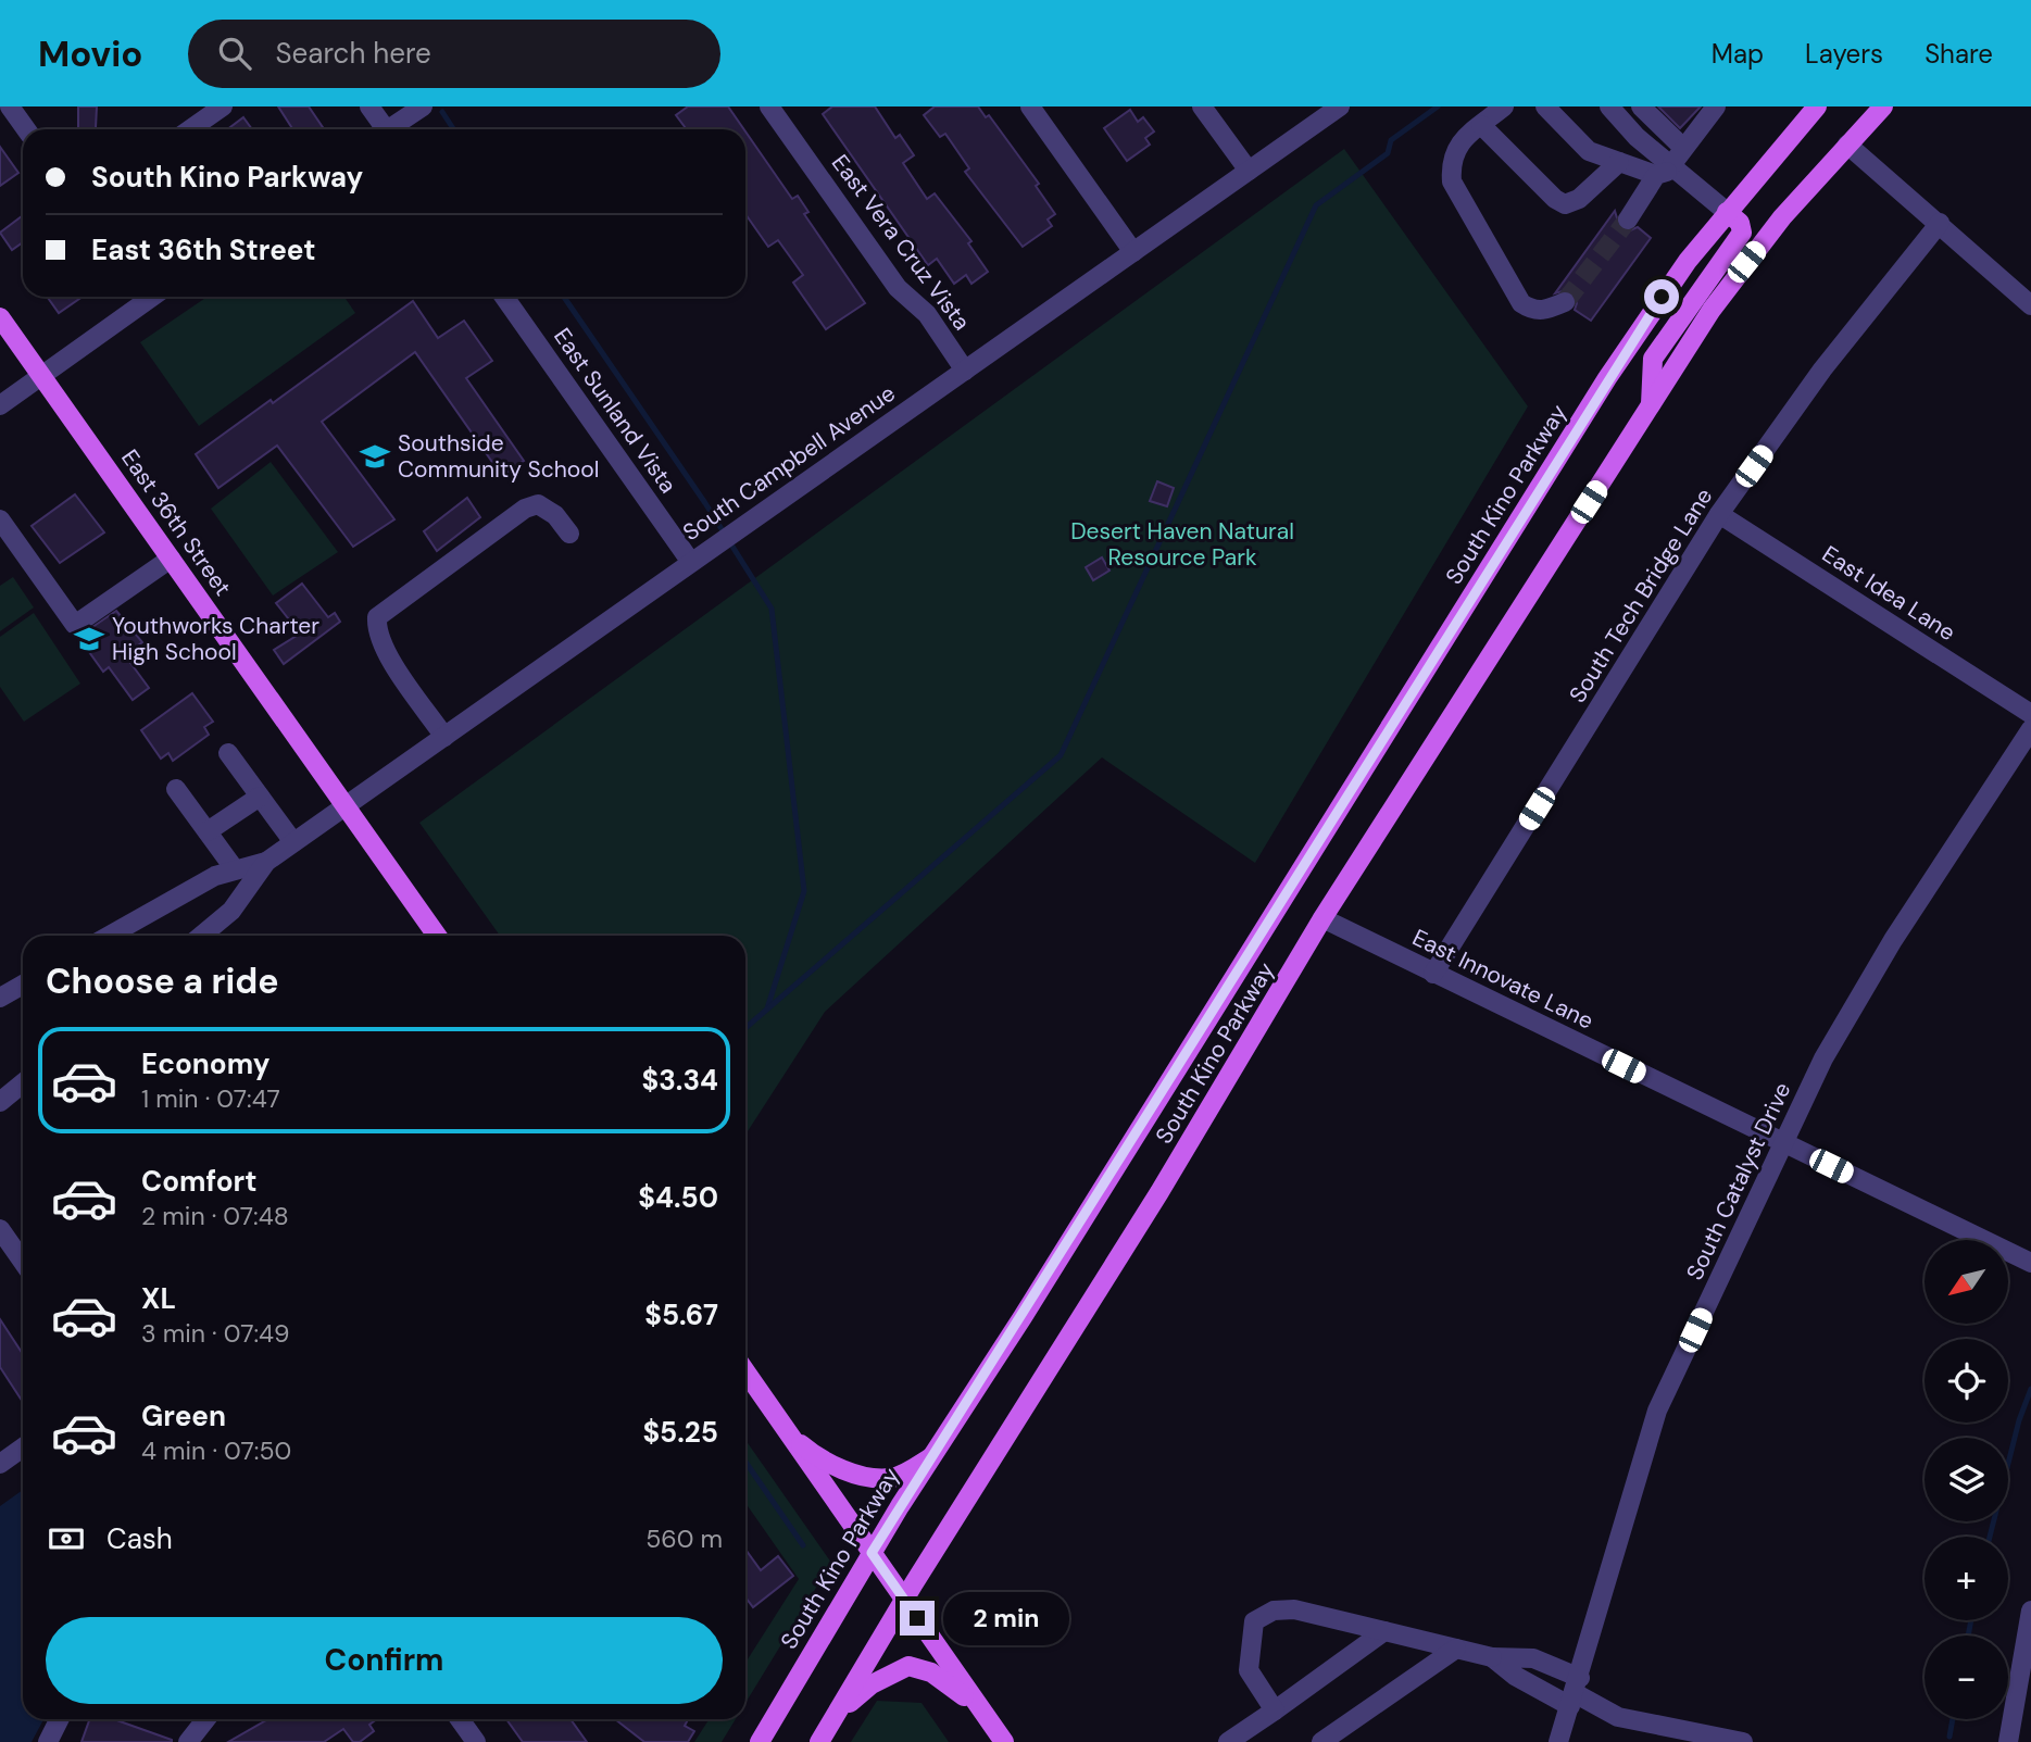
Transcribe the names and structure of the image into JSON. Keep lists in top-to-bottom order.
{
  "streets": {
    "main road": ["South Kino Parkway", "East 36th Street"],
    "street": [
      "East Vera Cruz Vista",
      "East Sunland Vista",
      "South Campbell Avenue",
      "East Idea Lane",
      "South Tech Bridge Lane",
      "East Innovate Lane",
      "South Catalyst Drive"
    ]
  },
  "crossings": [
    ["East Vera Cruz Vista", "South Campbell Avenue"],
    ["East Sunland Vista", "South Campbell Avenue"],
    ["South Campbell Avenue", "East 36th Street"],
    ["South Kino Parkway", "East Innovate Lane"],
    ["East Idea Lane", "South Tech Bridge Lane"],
    ["South Tech Bridge Lane", "East Innovate Lane"],
    ["East Innovate Lane", "South Catalyst Drive"]
  ],
  "parks": ["Desert Haven Natural Resource Park"],
  "places": {
    "school or university": ["Southside Community School", "Youthworks Charter High School"]
  },
  "north": "bottom left",
  "page": {
    "header": "Movio",
    "search": "Search here",
    "nav": ["Map", "Layers", "Share"],
    "banner": ["South Kino Parkway", "East 36th Street"],
    "heading": "Choose a ride",
    "list": [
      {
        "name": "Economy",
        "note": "1 min · 07:47",
        "value": "$3.34"
      },
      {
        "name": "Comfort",
        "note": "2 min · 07:48",
        "value": "$4.50"
      },
      {
        "name": "XL",
        "note": "3 min · 07:49",
        "value": "$5.67"
      },
      {
        "name": "Green",
        "note": "4 min · 07:50",
        "value": "$5.25"
      }
    ],
    "map_buttons": ["+", "−"],
    "pay": ["Cash", "560 m"],
    "bubble": "2 min",
    "buttons": "Confirm"
  }
}
